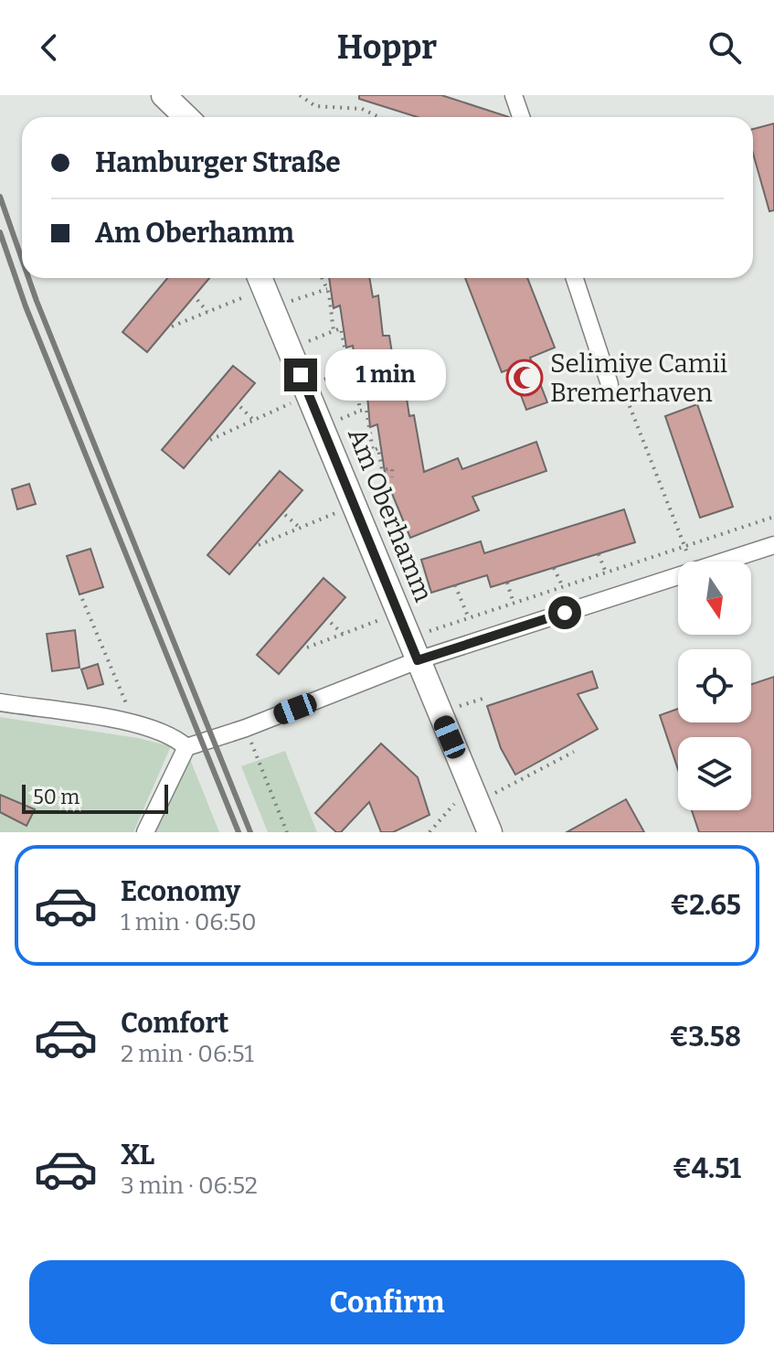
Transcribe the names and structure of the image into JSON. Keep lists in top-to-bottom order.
{
  "streets": {
    "street": ["Am Oberhamm"]
  },
  "places": {
    "mosque": ["Selimiye Camii Bremerhaven"]
  },
  "scale_bar": "50 m",
  "north": "bottom",
  "page": {
    "header": "Hoppr",
    "banner": ["Hamburger Straße", "Am Oberhamm"],
    "bubble": "1 min",
    "scale": "50 m",
    "list": [
      {
        "name": "Economy",
        "note": "1 min · 06:50",
        "value": "€2.65"
      },
      {
        "name": "Comfort",
        "note": "2 min · 06:51",
        "value": "€3.58"
      },
      {
        "name": "XL",
        "note": "3 min · 06:52",
        "value": "€4.51"
      }
    ],
    "buttons": "Confirm"
  }
}
